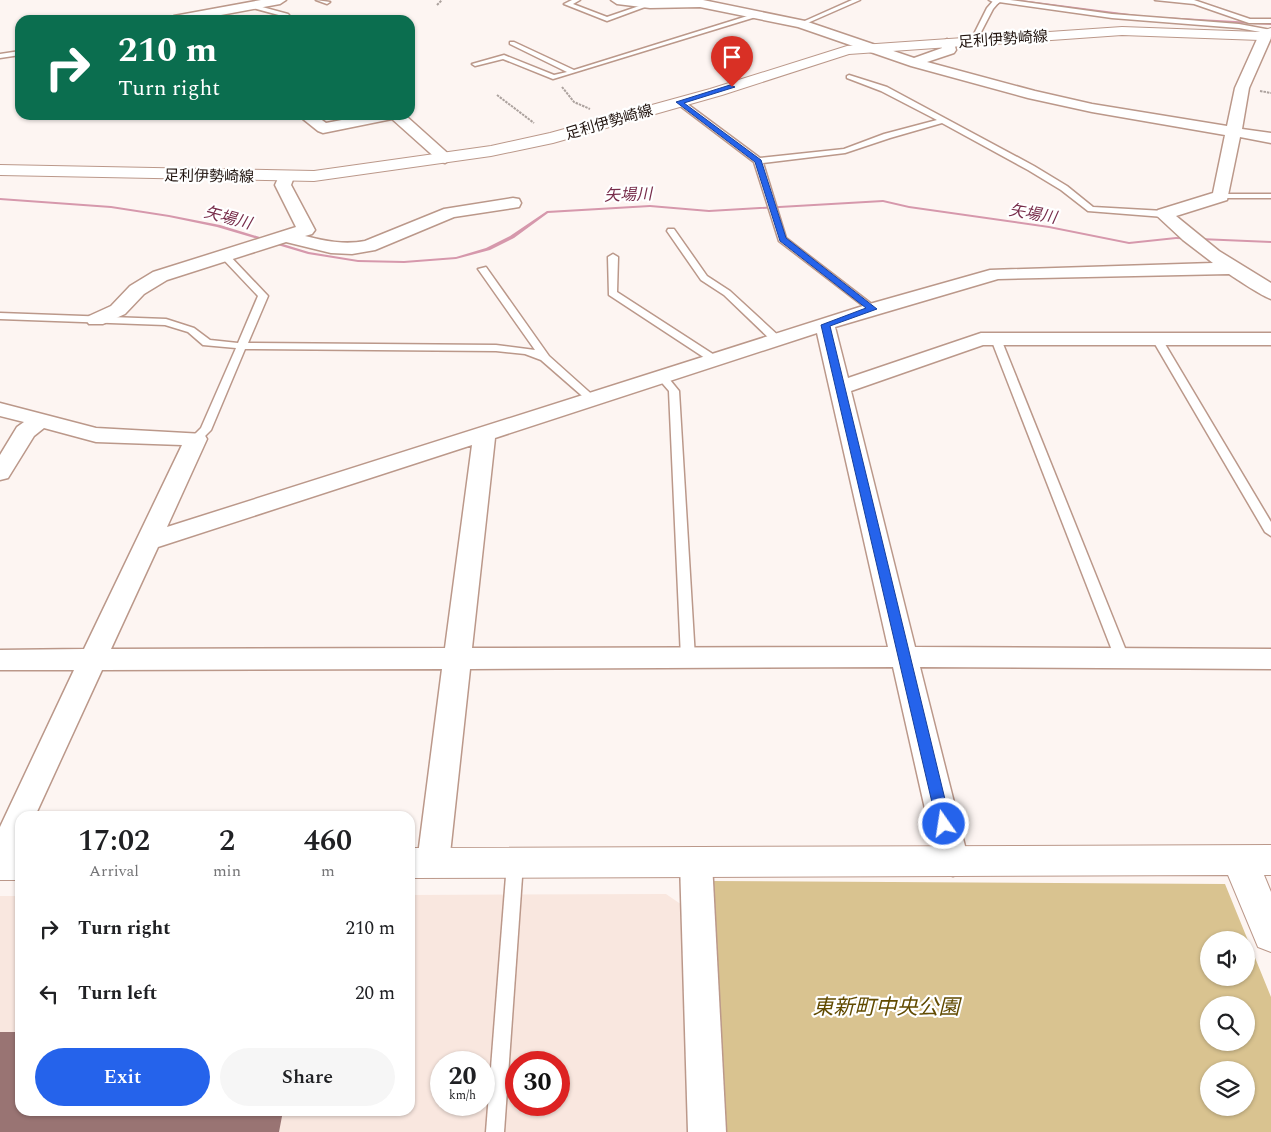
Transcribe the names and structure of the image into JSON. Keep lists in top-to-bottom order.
{
  "streets": {
    "main road": ["足利伊勢崎線"]
  },
  "water": ["矢場川"],
  "parks": ["東新町中央公園"],
  "page": {
    "turn": ["210 m", "Turn right"],
    "eta": [
      "17:02",
      "Arrival",
      "2",
      "min",
      "460",
      "m"
    ],
    "list": [
      {
        "name": "Turn right",
        "value": "210 m"
      },
      {
        "name": "Turn left",
        "value": "20 m"
      }
    ],
    "buttons": ["Exit", "Share"],
    "speed": "20 km/h",
    "limit": "30"
  }
}
